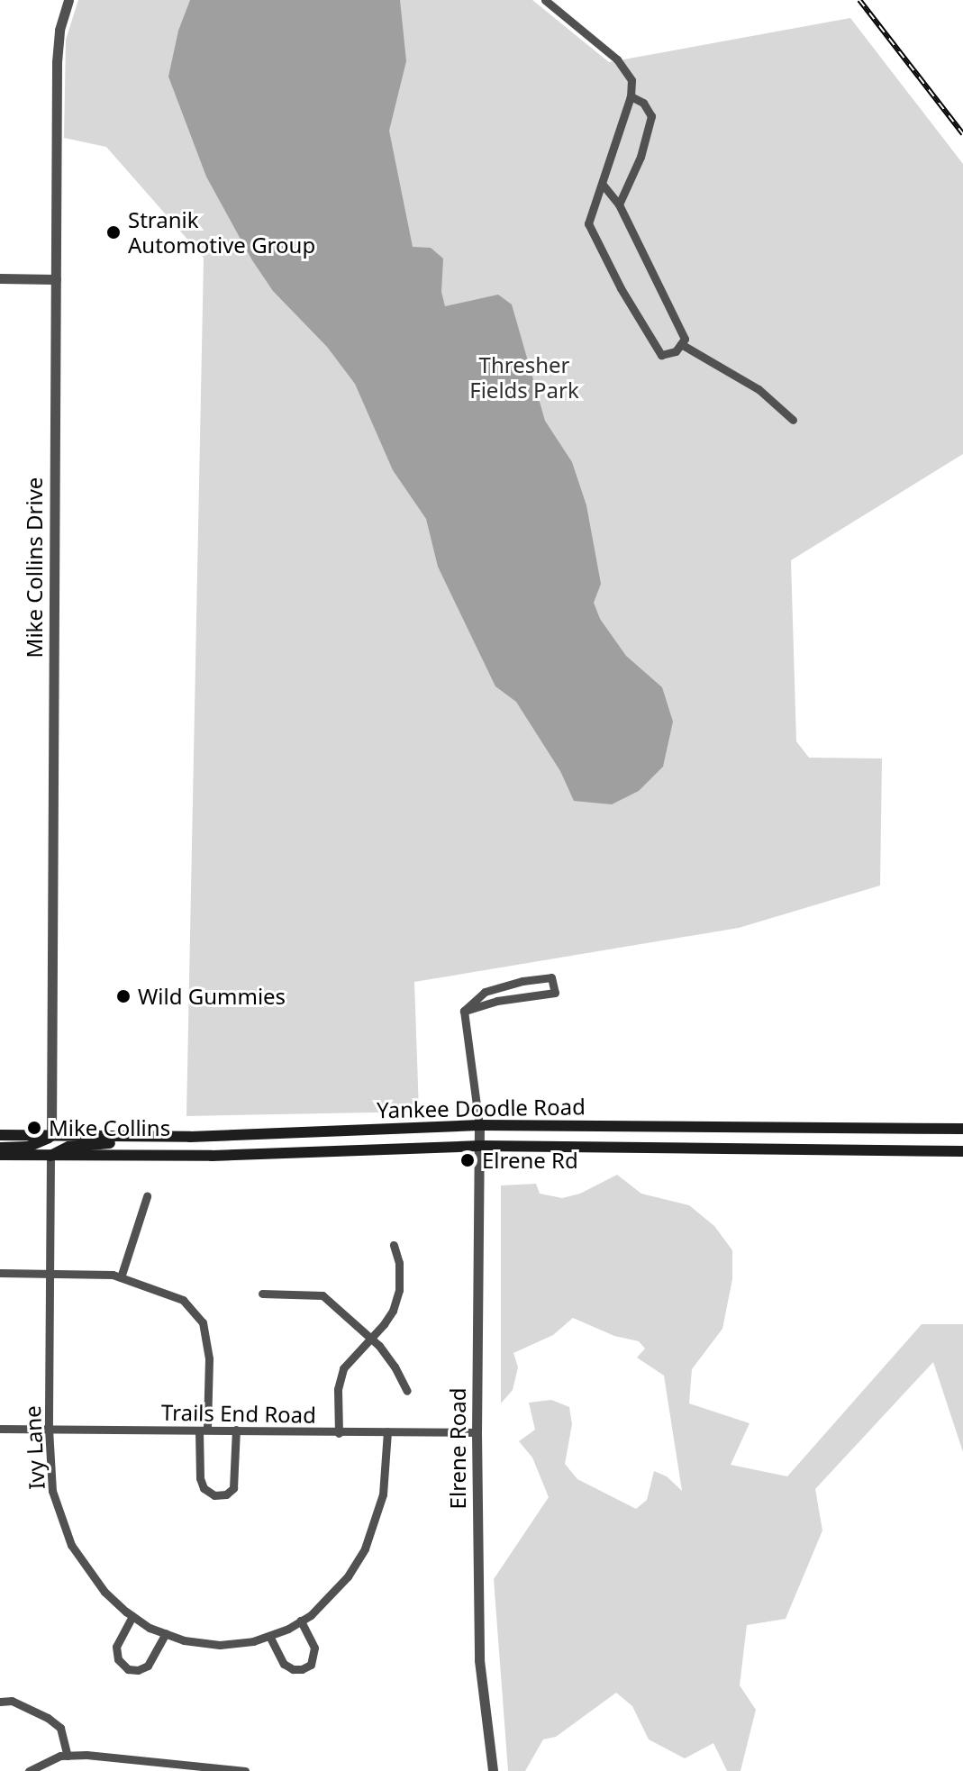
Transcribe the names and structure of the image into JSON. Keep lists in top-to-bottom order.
{
  "streets": {
    "main road": ["Yankee Doodle Road"],
    "street": [
      "Mike Collins Drive",
      "Trails End Road",
      "Ivy Lane",
      "Elrene Road"
    ]
  },
  "crossings": [
    ["Mike Collins Drive", "Yankee Doodle Road"],
    ["Yankee Doodle Road", "Ivy Lane"],
    ["Yankee Doodle Road", "Elrene Road"],
    ["Trails End Road", "Ivy Lane"],
    ["Trails End Road", "Elrene Road"]
  ],
  "parks": ["Thresher Fields Park"],
  "places": [
    "Stranik Automotive Group",
    "Wild Gummies",
    "Mike Collins",
    "Elrene Rd"
  ]
}
